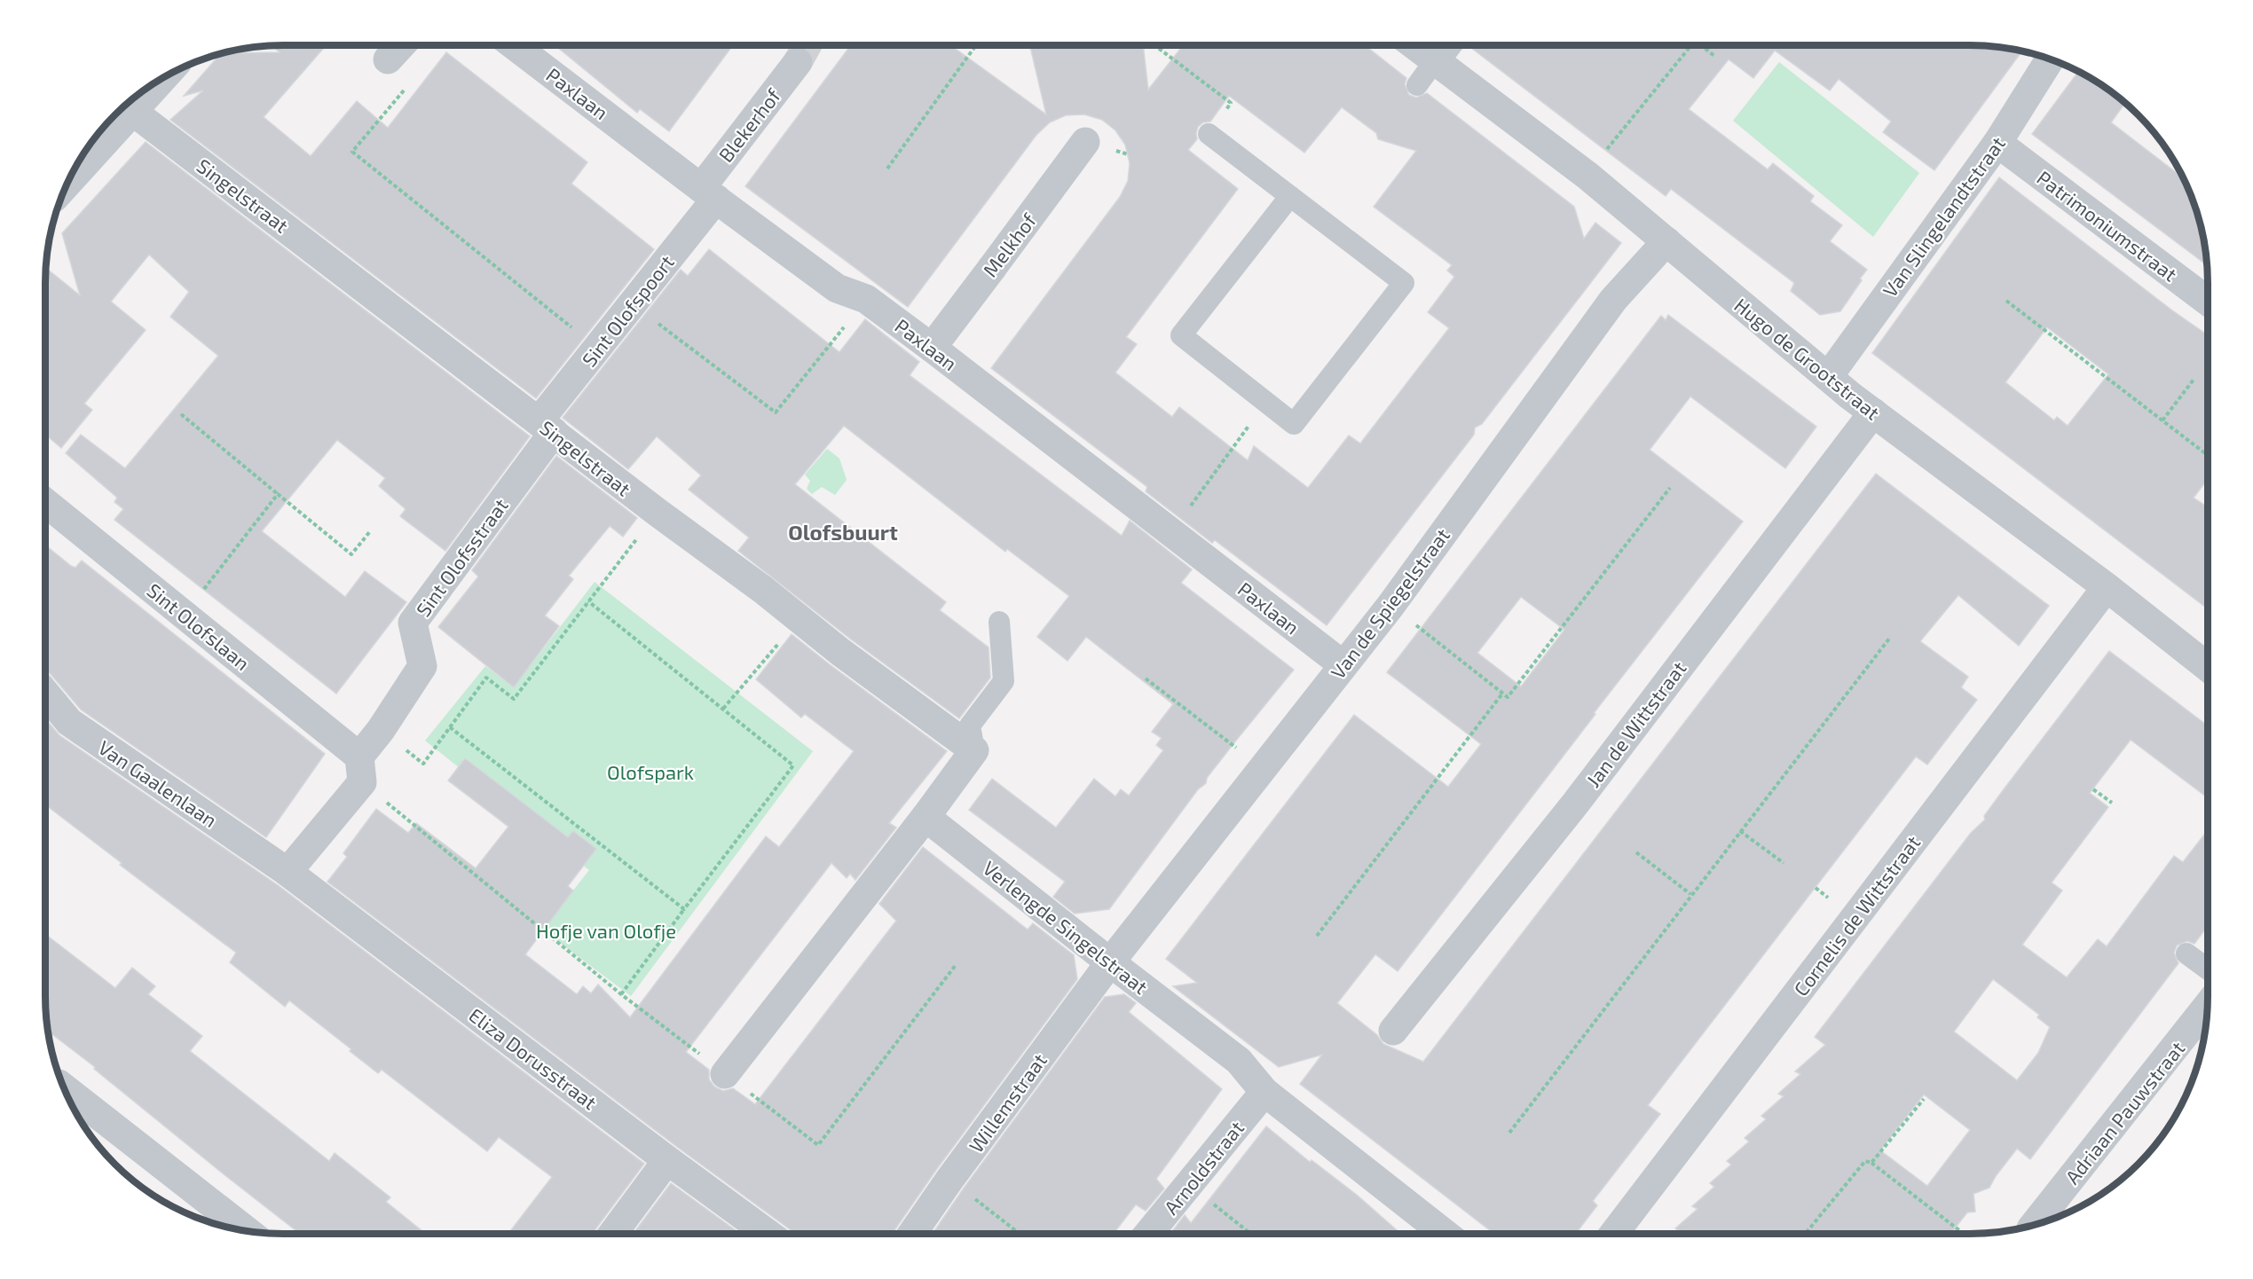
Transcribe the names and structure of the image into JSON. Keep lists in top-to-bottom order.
{
  "streets": {
    "street": [
      "Paxlaan",
      "Blekerhof",
      "Singelstraat",
      "Van Slingelandtstraat",
      "Patrimoniumstraat",
      "Melkhof",
      "Sint Olofspoort",
      "Hugo de Grootstraat",
      "Sint Olofsstraat",
      "Van de Spiegelstraat",
      "Sint Olofslaan",
      "Jan de Wittstraat",
      "Van Gaalenlaan",
      "Cornelis de Wittstraat",
      "Verlengde Singelstraat",
      "Eliza Dorusstraat",
      "Willemstraat",
      "Adriaan Pauwstraat",
      "Arnoldstraat"
    ]
  },
  "crossings": [
    ["Paxlaan", "Blekerhof"],
    ["Paxlaan", "Melkhof"],
    ["Paxlaan", "Sint Olofspoort"],
    ["Paxlaan", "Van de Spiegelstraat"],
    ["Blekerhof", "Sint Olofspoort"],
    ["Singelstraat", "Sint Olofspoort"],
    ["Singelstraat", "Sint Olofsstraat"],
    ["Van Slingelandtstraat", "Patrimoniumstraat"],
    ["Van Slingelandtstraat", "Hugo de Grootstraat"],
    ["Sint Olofspoort", "Sint Olofsstraat"],
    ["Hugo de Grootstraat", "Van de Spiegelstraat"],
    ["Hugo de Grootstraat", "Jan de Wittstraat"],
    ["Hugo de Grootstraat", "Cornelis de Wittstraat"],
    ["Sint Olofsstraat", "Sint Olofslaan"],
    ["Sint Olofsstraat", "Van Gaalenlaan"],
    ["Sint Olofsstraat", "Eliza Dorusstraat"],
    ["Van de Spiegelstraat", "Verlengde Singelstraat"],
    ["Van de Spiegelstraat", "Willemstraat"],
    ["Van Gaalenlaan", "Eliza Dorusstraat"],
    ["Verlengde Singelstraat", "Willemstraat"],
    ["Verlengde Singelstraat", "Arnoldstraat"]
  ],
  "districts": ["Olofsbuurt"],
  "parks": ["Olofspark", "Hofje van Olofje"]
}
